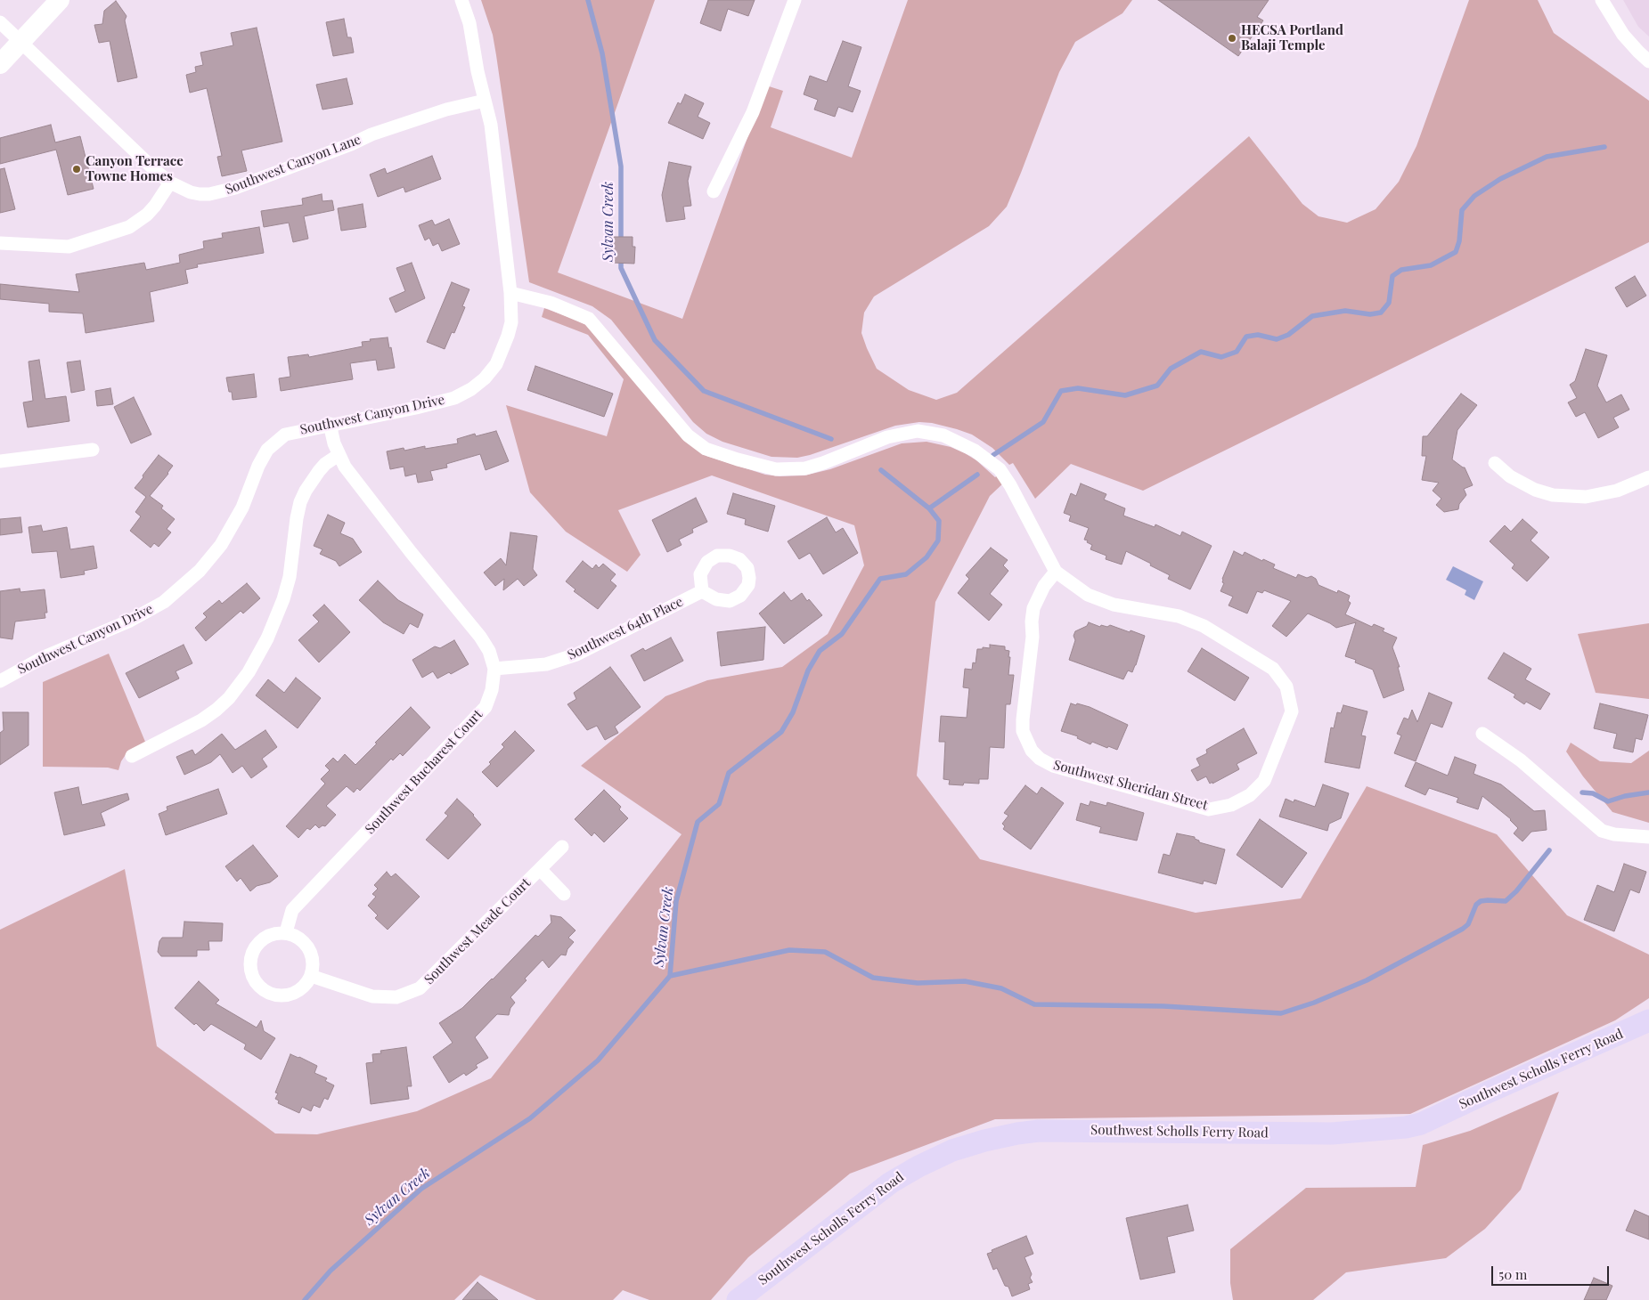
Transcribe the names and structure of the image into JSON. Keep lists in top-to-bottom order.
{
  "streets": {
    "main road": ["Southwest Scholls Ferry Road"],
    "street": [
      "Southwest Canyon Lane",
      "Southwest Canyon Drive",
      "Southwest 64th Place",
      "Southwest Bucharest Court",
      "Southwest Sheridan Street",
      "Southwest Meade Court"
    ]
  },
  "crossings": [
    ["Southwest Canyon Lane", "Southwest Canyon Drive"],
    ["Southwest Canyon Drive", "Southwest Bucharest Court"],
    ["Southwest Canyon Drive", "Southwest Sheridan Street"],
    ["Southwest 64th Place", "Southwest Bucharest Court"],
    ["Southwest Bucharest Court", "Southwest Meade Court"]
  ],
  "water": ["Sylvan Creek"],
  "places": ["HECSA Portland Balaji Temple", "Canyon Terrace Towne Homes"],
  "scale_bar": "50 m"
}
